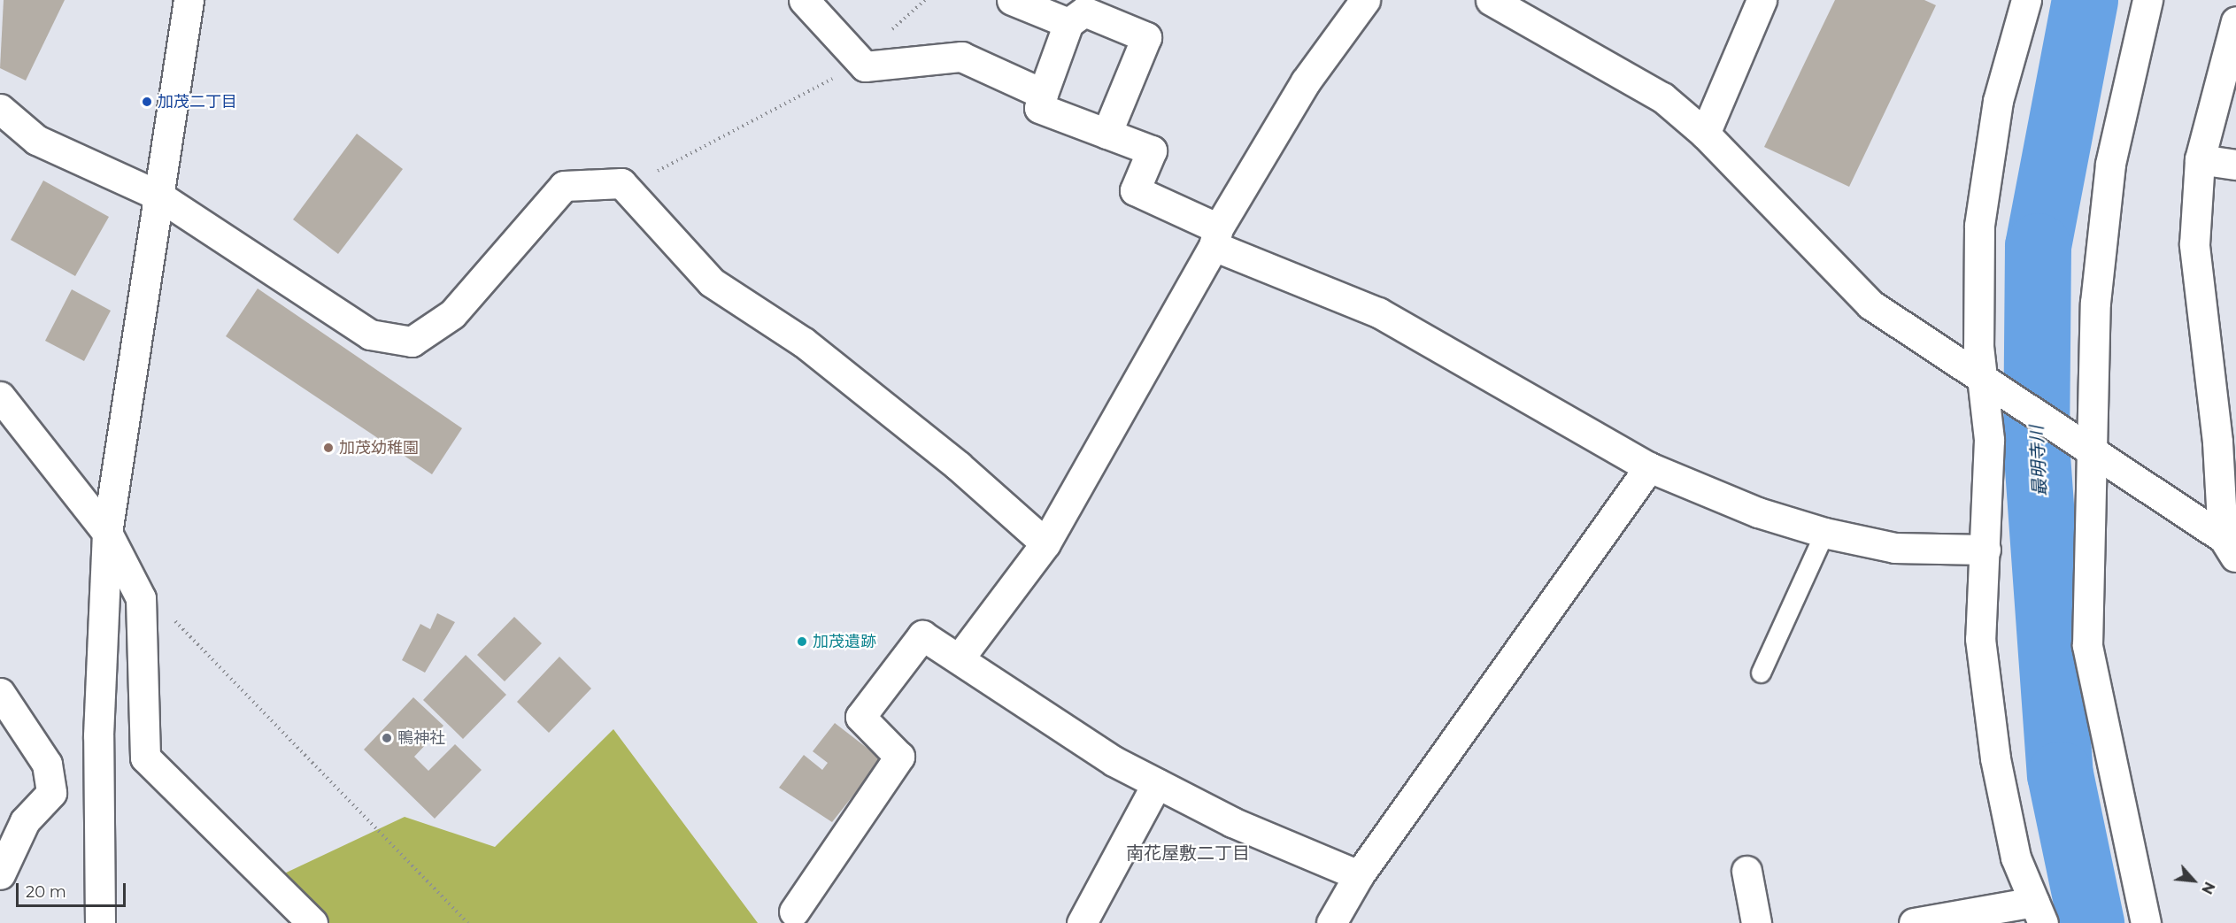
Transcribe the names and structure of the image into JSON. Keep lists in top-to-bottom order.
{
  "districts": ["南花屋敷二丁目"],
  "water": ["最明寺川"],
  "places": [
    "加茂二丁目",
    "加茂幼稚園",
    "加茂遺跡",
    "鴨神社"
  ],
  "scale_bar": "20 m",
  "north": "bottom right"
}
